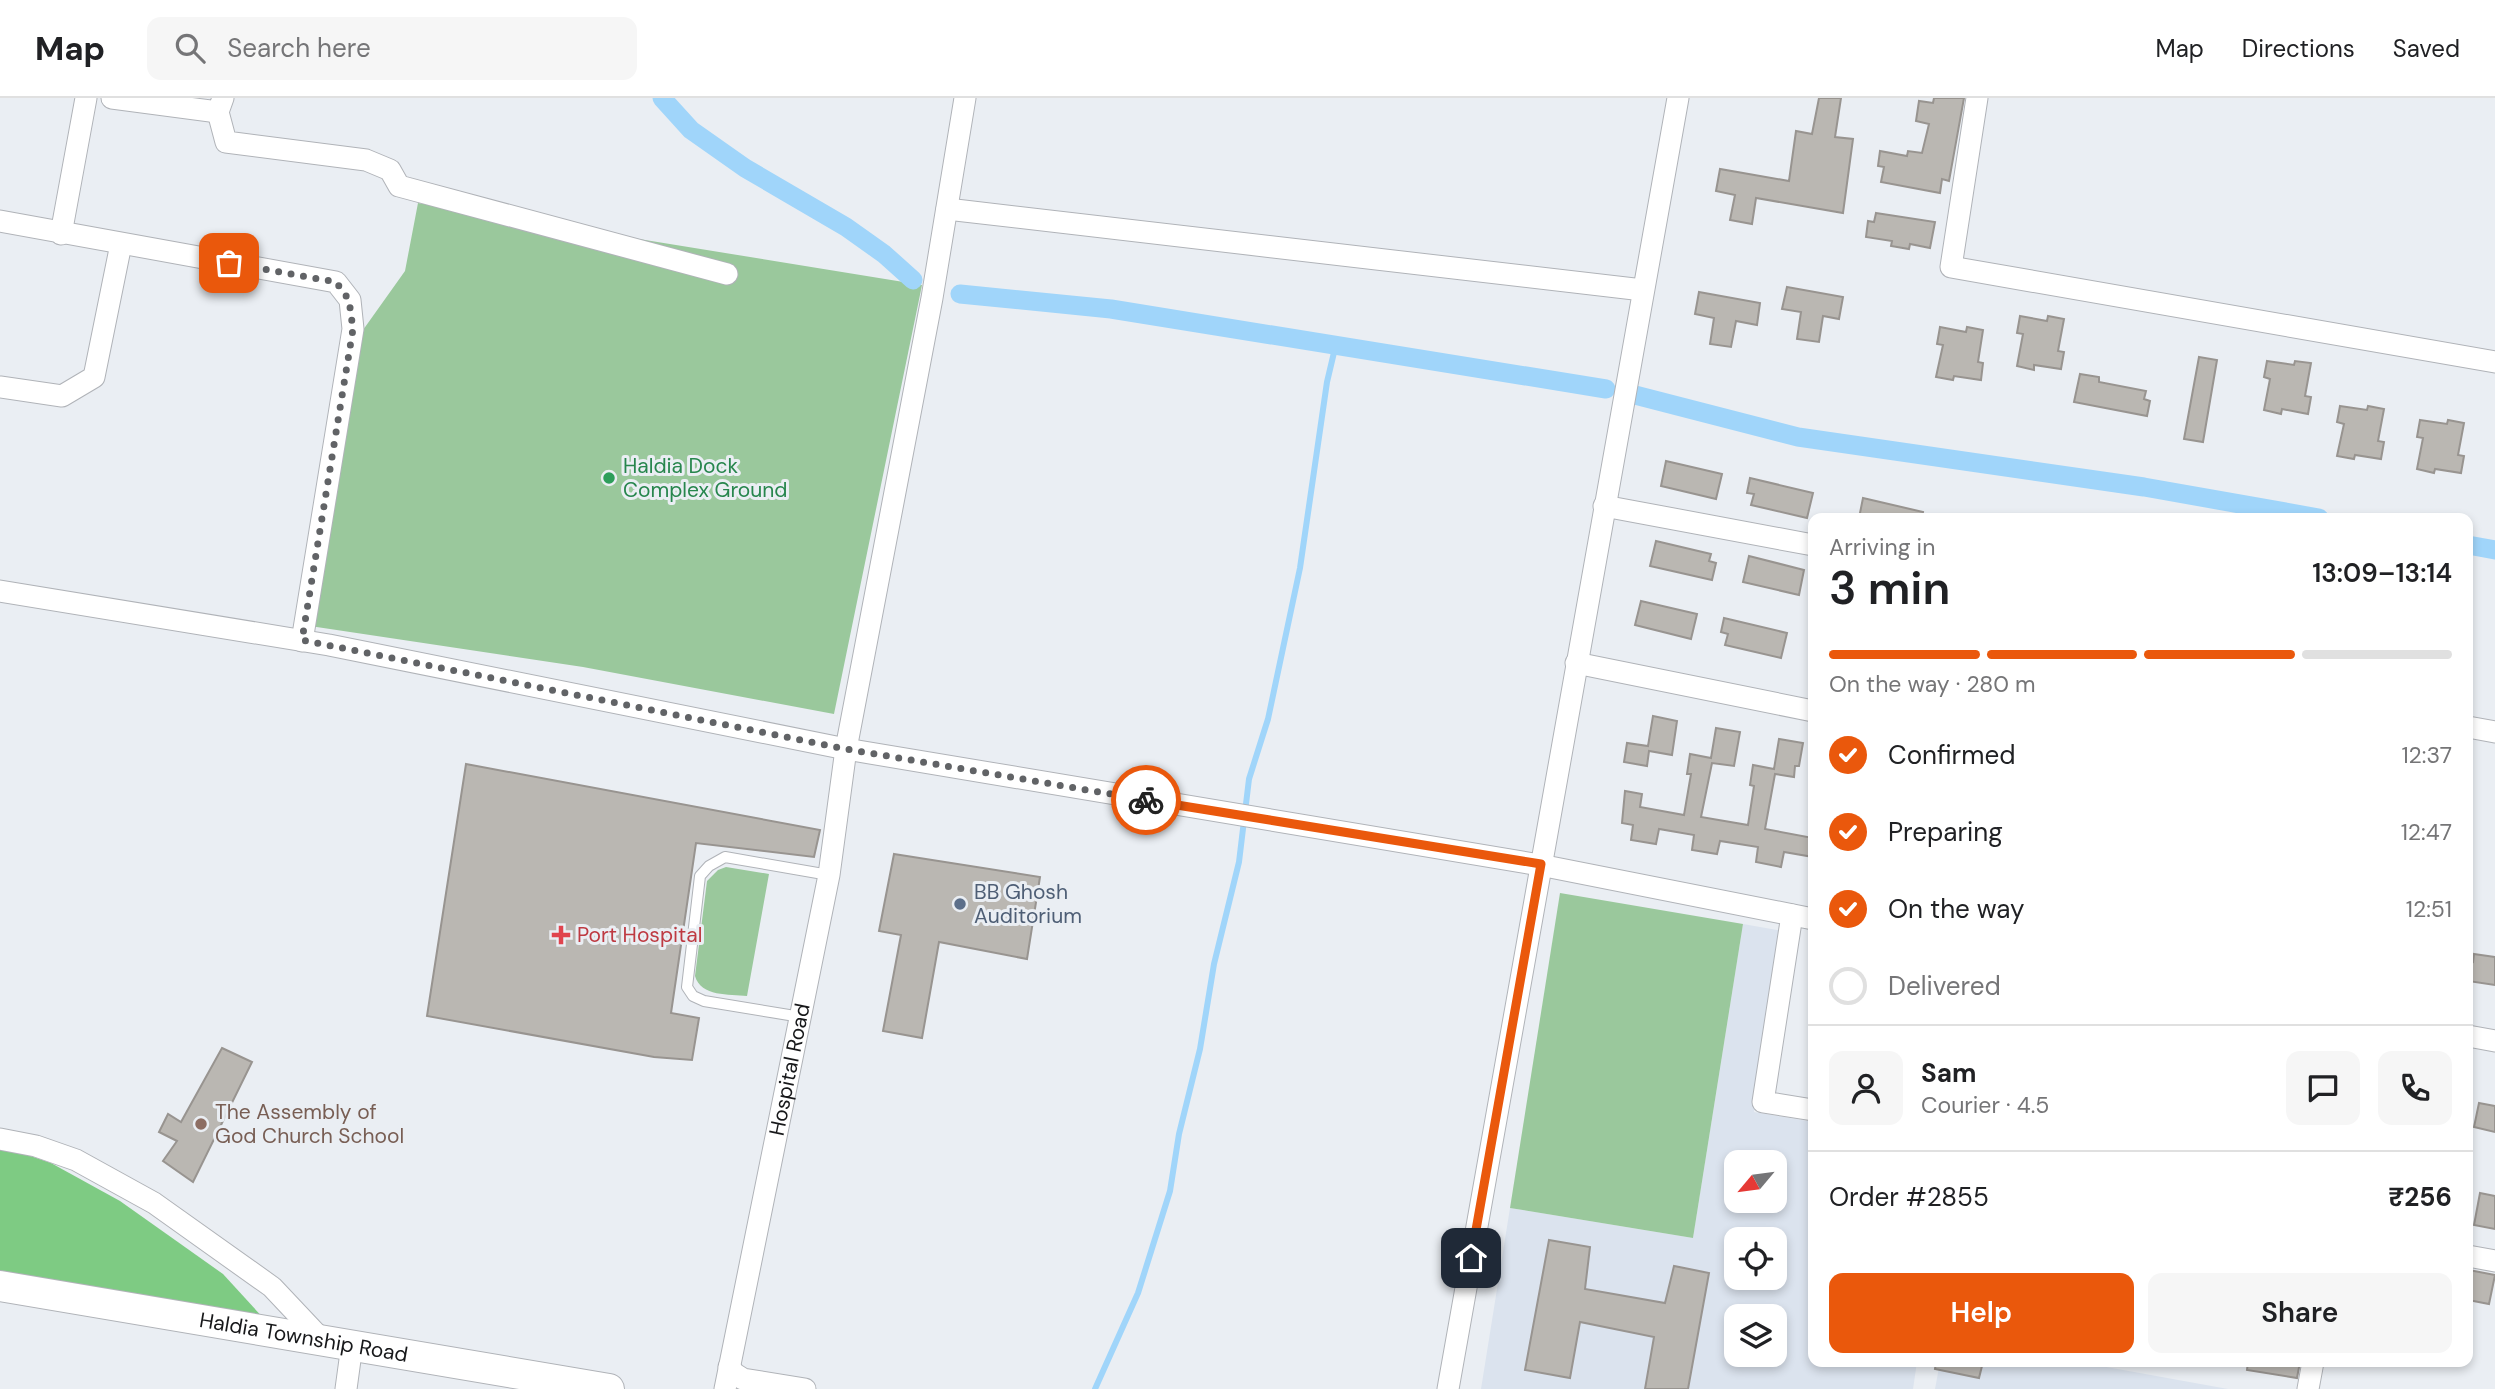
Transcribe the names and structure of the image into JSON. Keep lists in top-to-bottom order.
{
  "streets": {
    "main road": ["Haldia Township Road"],
    "street": ["Hospital Road"]
  },
  "places": {
    "other": ["Haldia Dock Complex Ground", "BB Ghosh Auditorium", "The Assembly of God Church School"],
    "health": ["Port Hospital"]
  },
  "north": "bottom left",
  "page": {
    "header": "Map",
    "search": "Search here",
    "nav": ["Map", "Directions", "Saved"],
    "heading": ["3 min", "Arriving in", "13:09–13:14"],
    "panel": [
      "Sam",
      "Courier · 4.5",
      "Order #2855",
      "₹256"
    ],
    "bar": "On the way · 280 m",
    "list": [
      ["Confirmed", "12:37"],
      ["Preparing", "12:47"],
      ["On the way", "12:51"],
      "Delivered"
    ],
    "buttons": ["Help", "Share"]
  }
}
